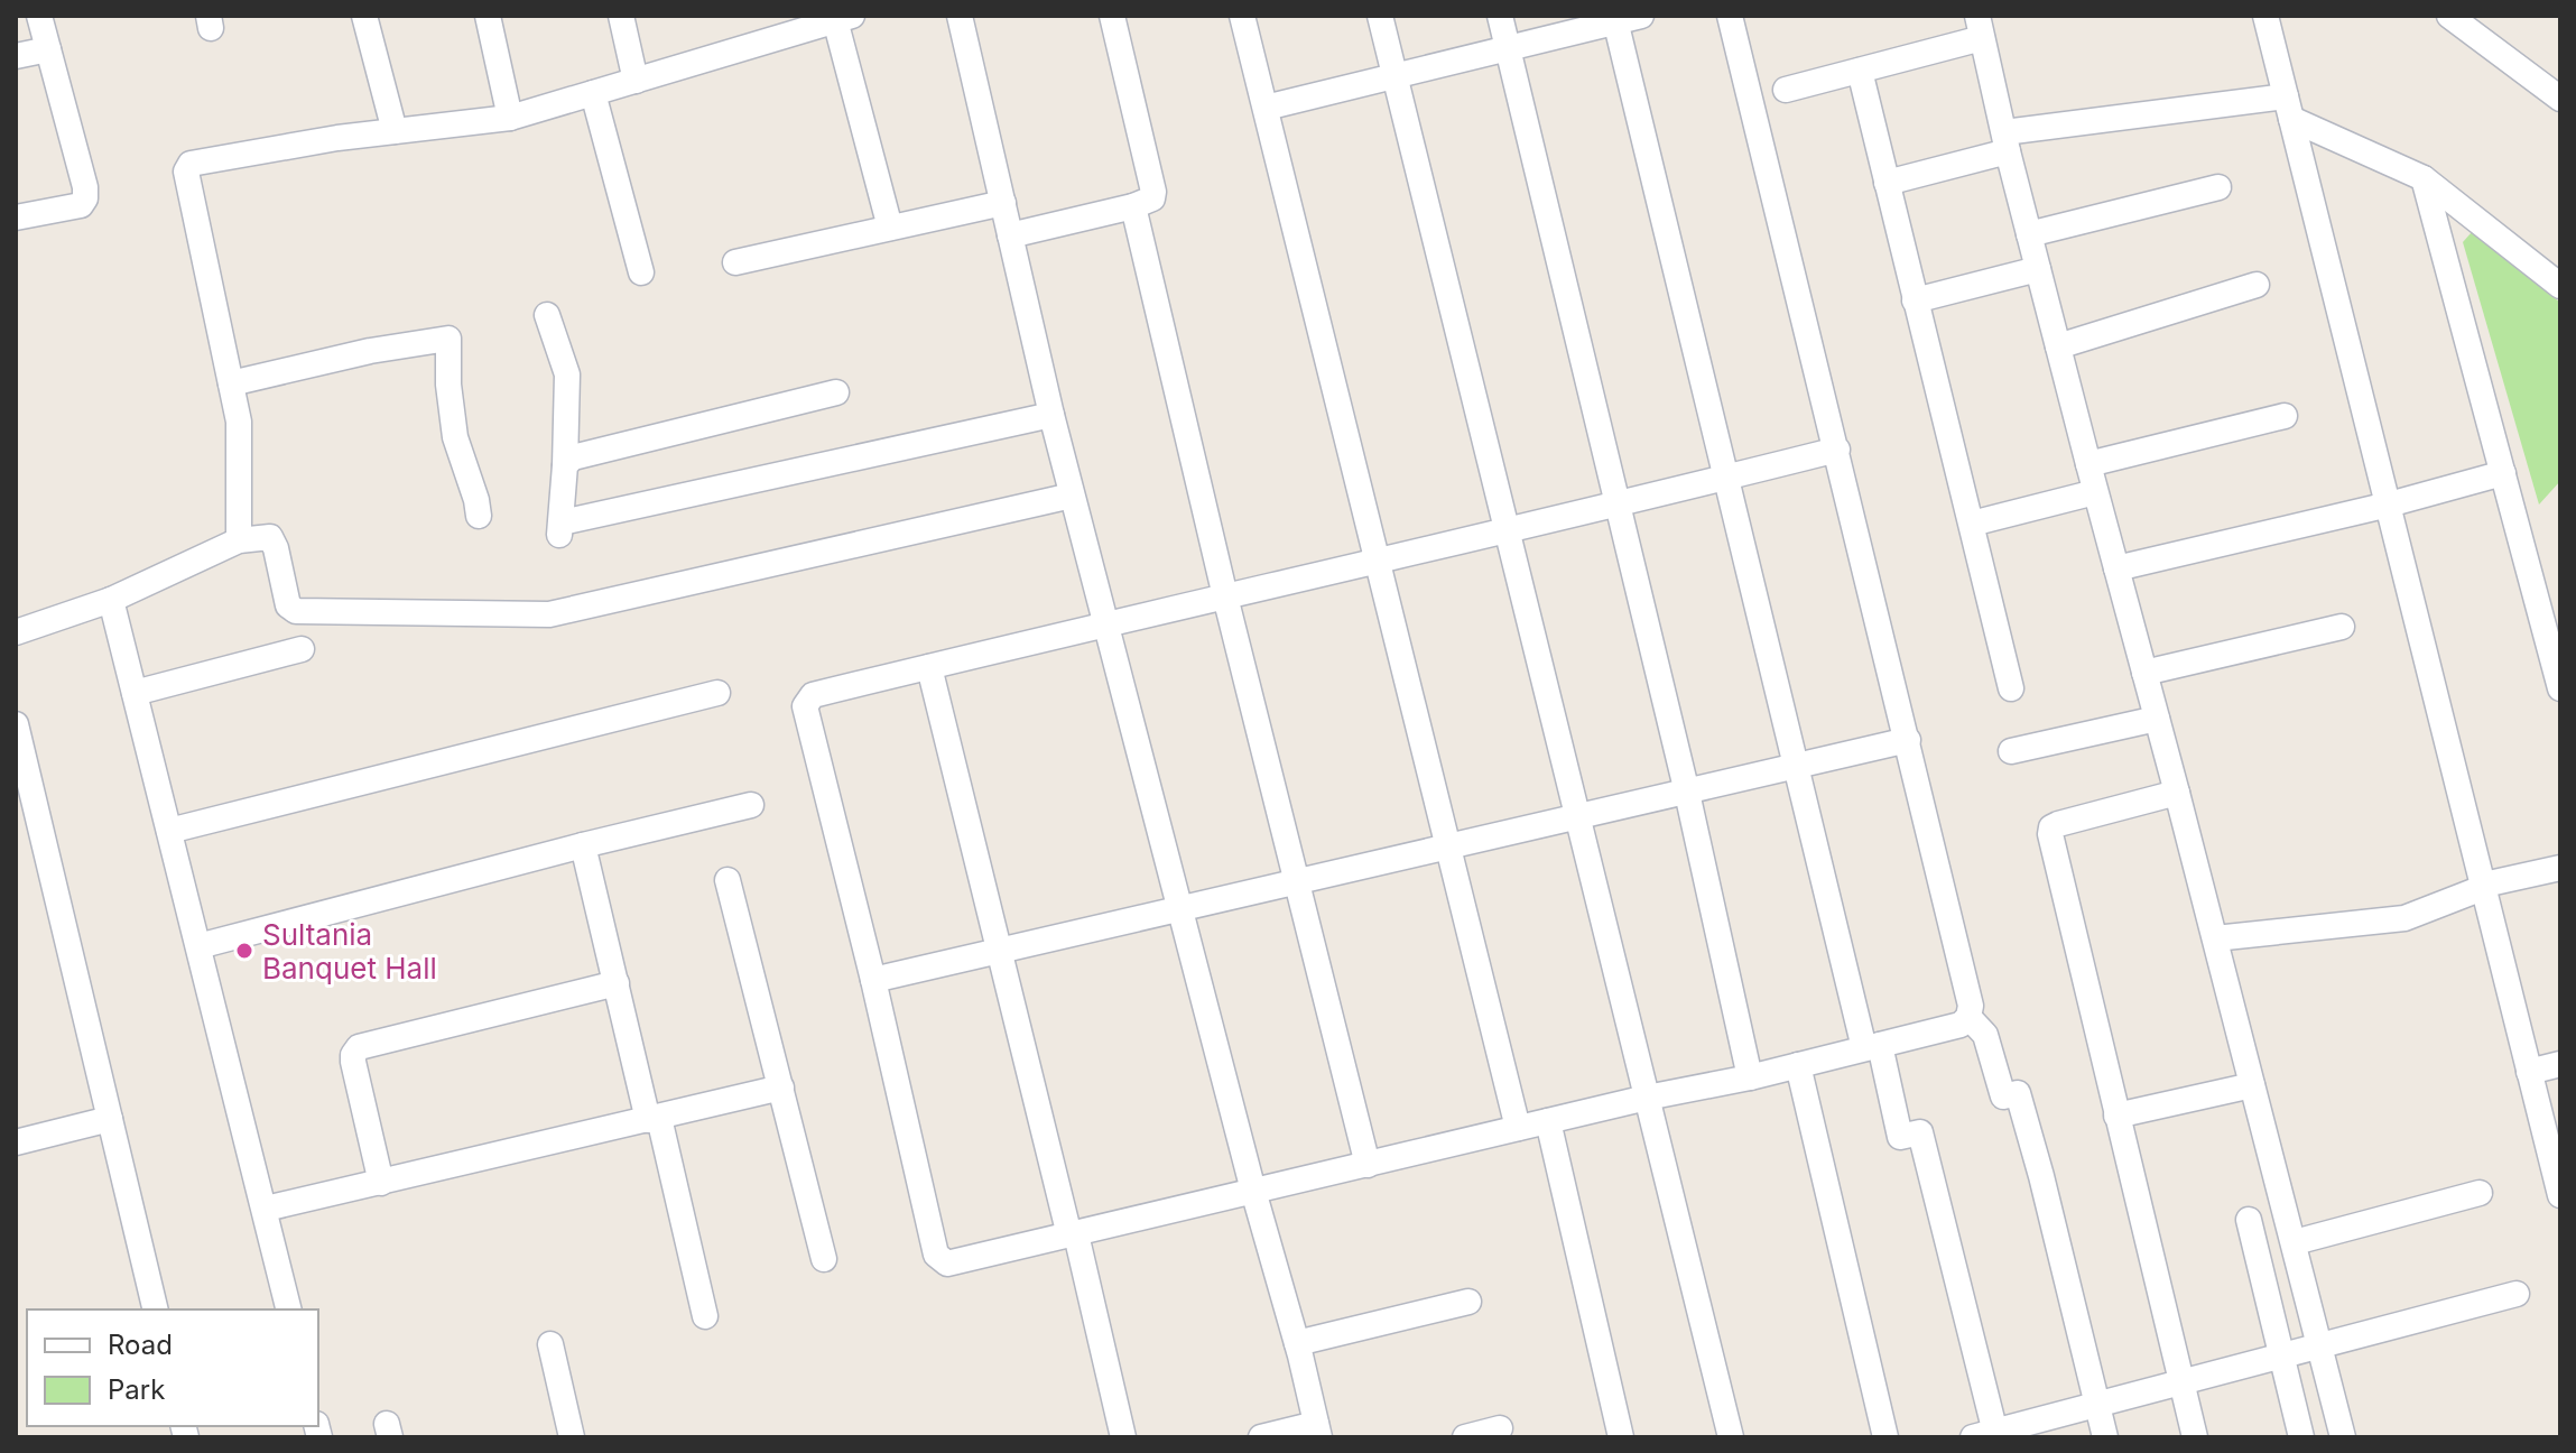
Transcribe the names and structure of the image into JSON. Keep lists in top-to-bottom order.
{
  "places": ["Sultania Banquet Hall"],
  "legend": ["Road", "Park"]
}
